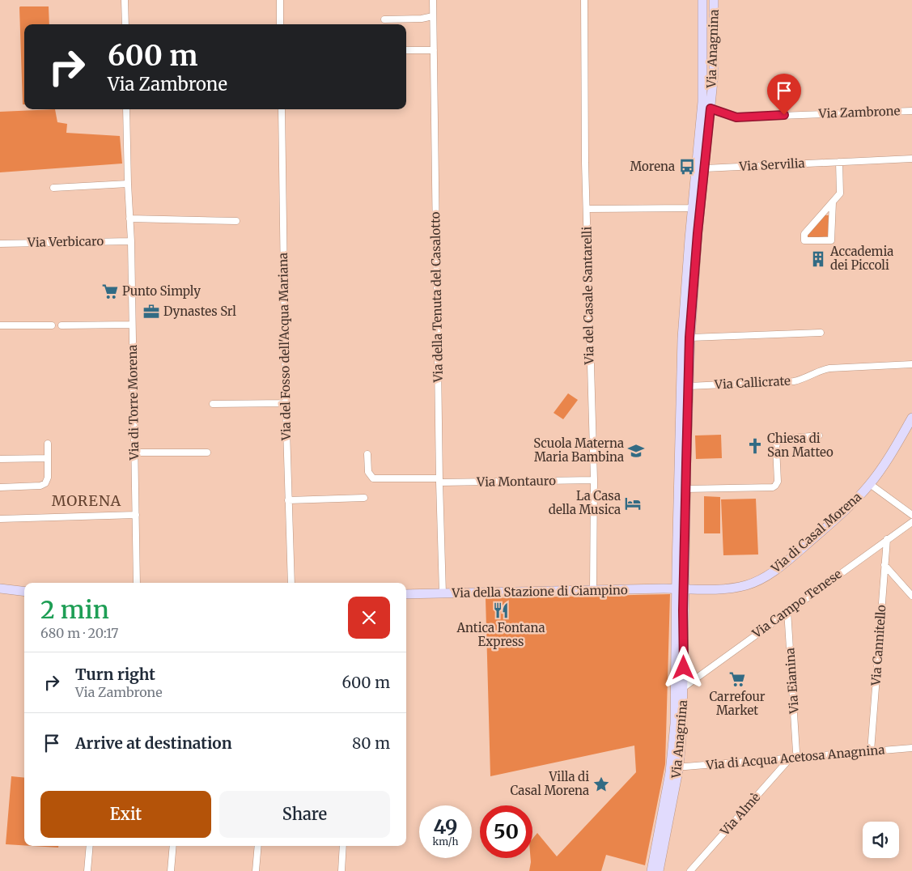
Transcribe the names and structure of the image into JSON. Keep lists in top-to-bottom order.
{
  "streets": {
    "main road": ["Via Anagnina", "Via di Casal Morena", "Via della Stazione di Ciampino"],
    "street": [
      "Via Zambrone",
      "Via Servilia",
      "Via Verbicaro",
      "Via del Casale Santarelli",
      "Via della Tenuta del Casalotto",
      "Via del Fosso dell'Acqua Mariana",
      "Via Callicrate",
      "Via di Torre Morena",
      "Via Montauro",
      "Via Campo Tenese",
      "Via Cannitello",
      "Via Eianina",
      "Via di Acqua Acetosa Anagnina",
      "Via Almè"
    ]
  },
  "crossings": [
    ["Via Anagnina", "Via Zambrone"],
    ["Via Anagnina", "Via Servilia"],
    ["Via Anagnina", "Via Callicrate"],
    ["Via Anagnina", "Via di Casal Morena"],
    ["Via Anagnina", "Via della Stazione di Ciampino"],
    ["Via Anagnina", "Via Campo Tenese"],
    ["Via Anagnina", "Via di Acqua Acetosa Anagnina"],
    ["Via Verbicaro", "Via di Torre Morena"],
    ["Via del Casale Santarelli", "Via Montauro"],
    ["Via del Casale Santarelli", "Via della Stazione di Ciampino"],
    ["Via della Tenuta del Casalotto", "Via Montauro"],
    ["Via della Tenuta del Casalotto", "Via della Stazione di Ciampino"],
    ["Via di Casal Morena", "Via della Stazione di Ciampino"],
    ["Via Campo Tenese", "Via Cannitello"],
    ["Via Campo Tenese", "Via Eianina"],
    ["Via Cannitello", "Via di Acqua Acetosa Anagnina"],
    ["Via di Acqua Acetosa Anagnina", "Via Almè"]
  ],
  "districts": ["MORENA"],
  "places": {
    "bus stop": ["Morena"],
    "building": ["Accademia dei Piccoli"],
    "supermarket": ["Punto Simply", "Carrefour Market"],
    "office": ["Dynastes Srl"],
    "church": ["Chiesa di San Matteo"],
    "school or university": ["Scuola Materna Maria Bambina"],
    "hotel": ["La Casa della Musica"],
    "restaurant": ["Antica Fontana Express"],
    "place": ["Villa di Casal Morena"]
  },
  "page": {
    "turn": ["600 m", "Via Zambrone"],
    "heading": ["2 min", "680 m · 20:17"],
    "list": [
      {
        "name": "Turn right",
        "note": "Via Zambrone",
        "value": "600 m"
      },
      {
        "name": "Arrive at destination",
        "value": "80 m"
      }
    ],
    "buttons": ["Exit", "Share"],
    "speed": "49 km/h",
    "limit": "50"
  }
}
